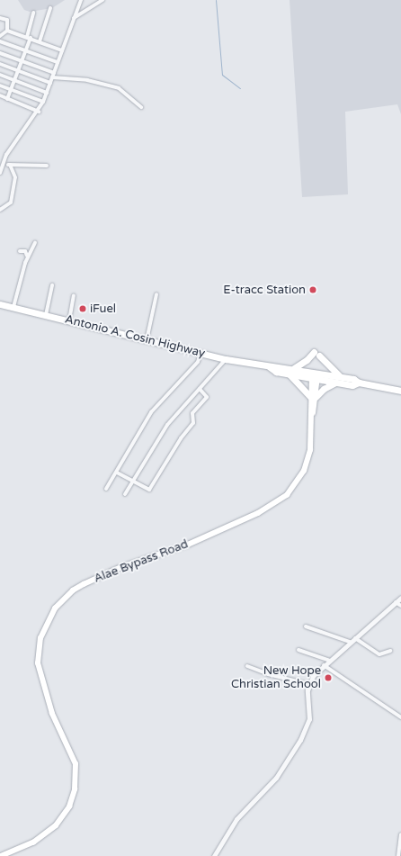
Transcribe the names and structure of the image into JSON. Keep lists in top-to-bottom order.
{
  "streets": {
    "highway": ["Antonio A. Cosin Highway"],
    "main road": ["Alae Bypass Road"]
  },
  "crossings": [
    ["Antonio A. Cosin Highway", "Alae Bypass Road"]
  ],
  "places": ["E-tracc Station", "iFuel", "New Hope Christian School"]
}
